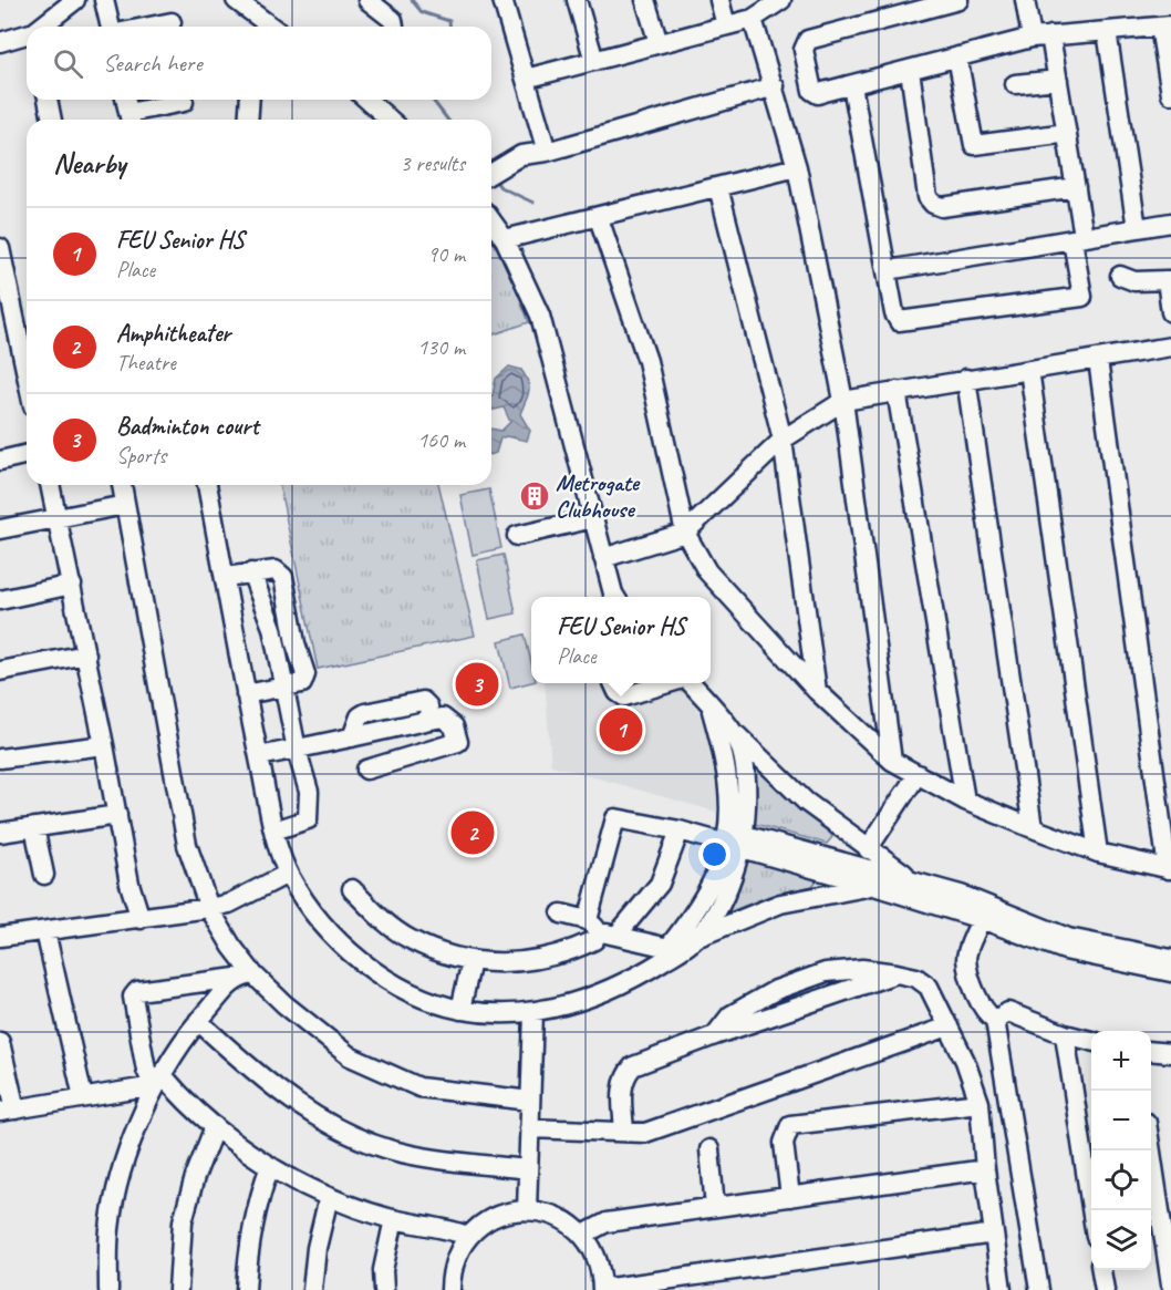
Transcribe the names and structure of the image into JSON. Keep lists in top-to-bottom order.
{
  "places": {
    "building": ["Metrogate Clubhouse"]
  },
  "page": {
    "search": "Search here",
    "heading": ["Nearby", "3 results"],
    "list": [
      {
        "mark": "1",
        "name": "FEU Senior HS",
        "note": "Place",
        "value": "90 m"
      },
      {
        "mark": "2",
        "name": "Amphitheater",
        "note": "Theatre",
        "value": "130 m"
      },
      {
        "mark": "3",
        "name": "Badminton court",
        "note": "Sports",
        "value": "160 m"
      }
    ],
    "popup": ["FEU Senior HS", "Place"],
    "pins": ["3", "1", "2"],
    "map_buttons": ["+", "−"]
  }
}
